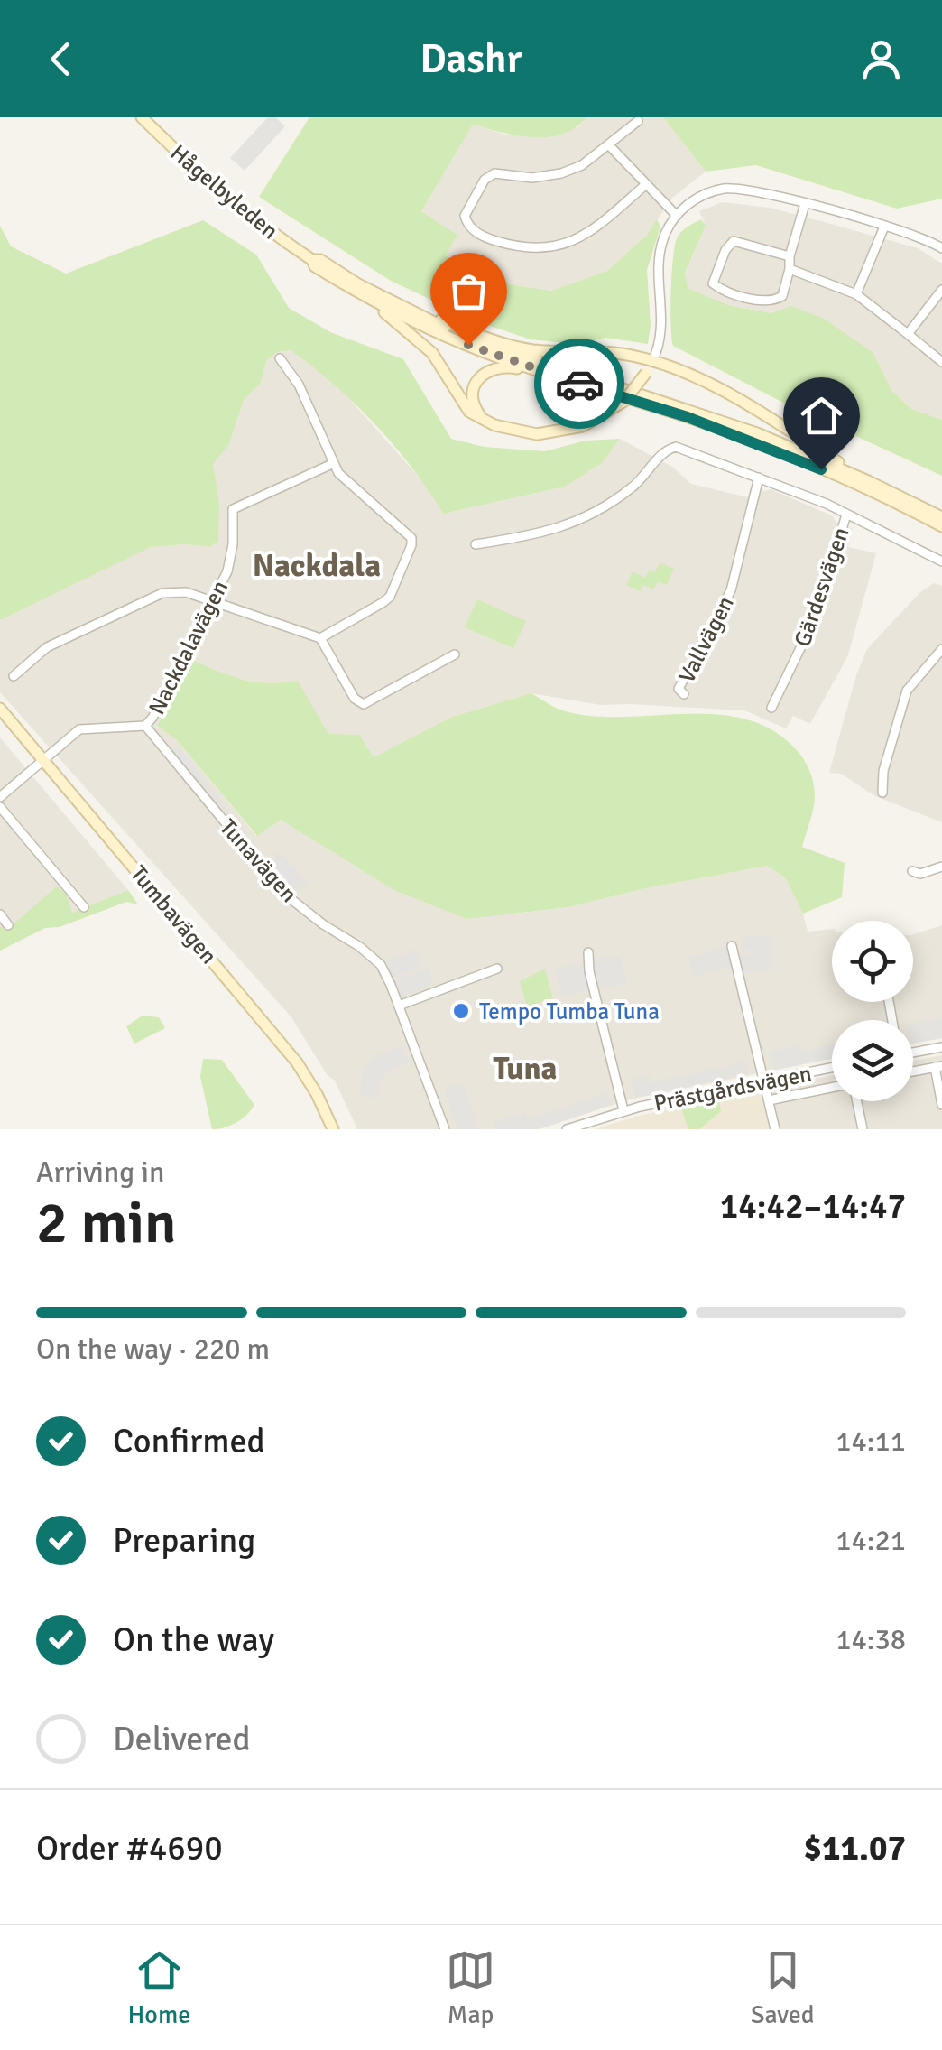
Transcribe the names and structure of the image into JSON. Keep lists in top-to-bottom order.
{
  "streets": {
    "main road": ["Hågelbyleden", "Tumbavägen"],
    "street": [
      "Gärdesvägen",
      "Vallvägen",
      "Nackdalavägen",
      "Tunavägen",
      "Prästgårdsvägen"
    ]
  },
  "crossings": [
    ["Nackdalavägen", "Tunavägen"],
    ["Nackdalavägen", "Tumbavägen"]
  ],
  "districts": ["Nackdala", "Tuna"],
  "places": ["Tempo Tumba Tuna"],
  "page": {
    "header": "Dashr",
    "heading": ["2 min", "Arriving in", "14:42–14:47"],
    "panel": ["Order #4690", "$11.07"],
    "bar": "On the way · 220 m",
    "list": [
      ["Confirmed", "14:11"],
      ["Preparing", "14:21"],
      ["On the way", "14:38"],
      "Delivered"
    ],
    "tabs": ["Home", "Map", "Saved"]
  }
}
